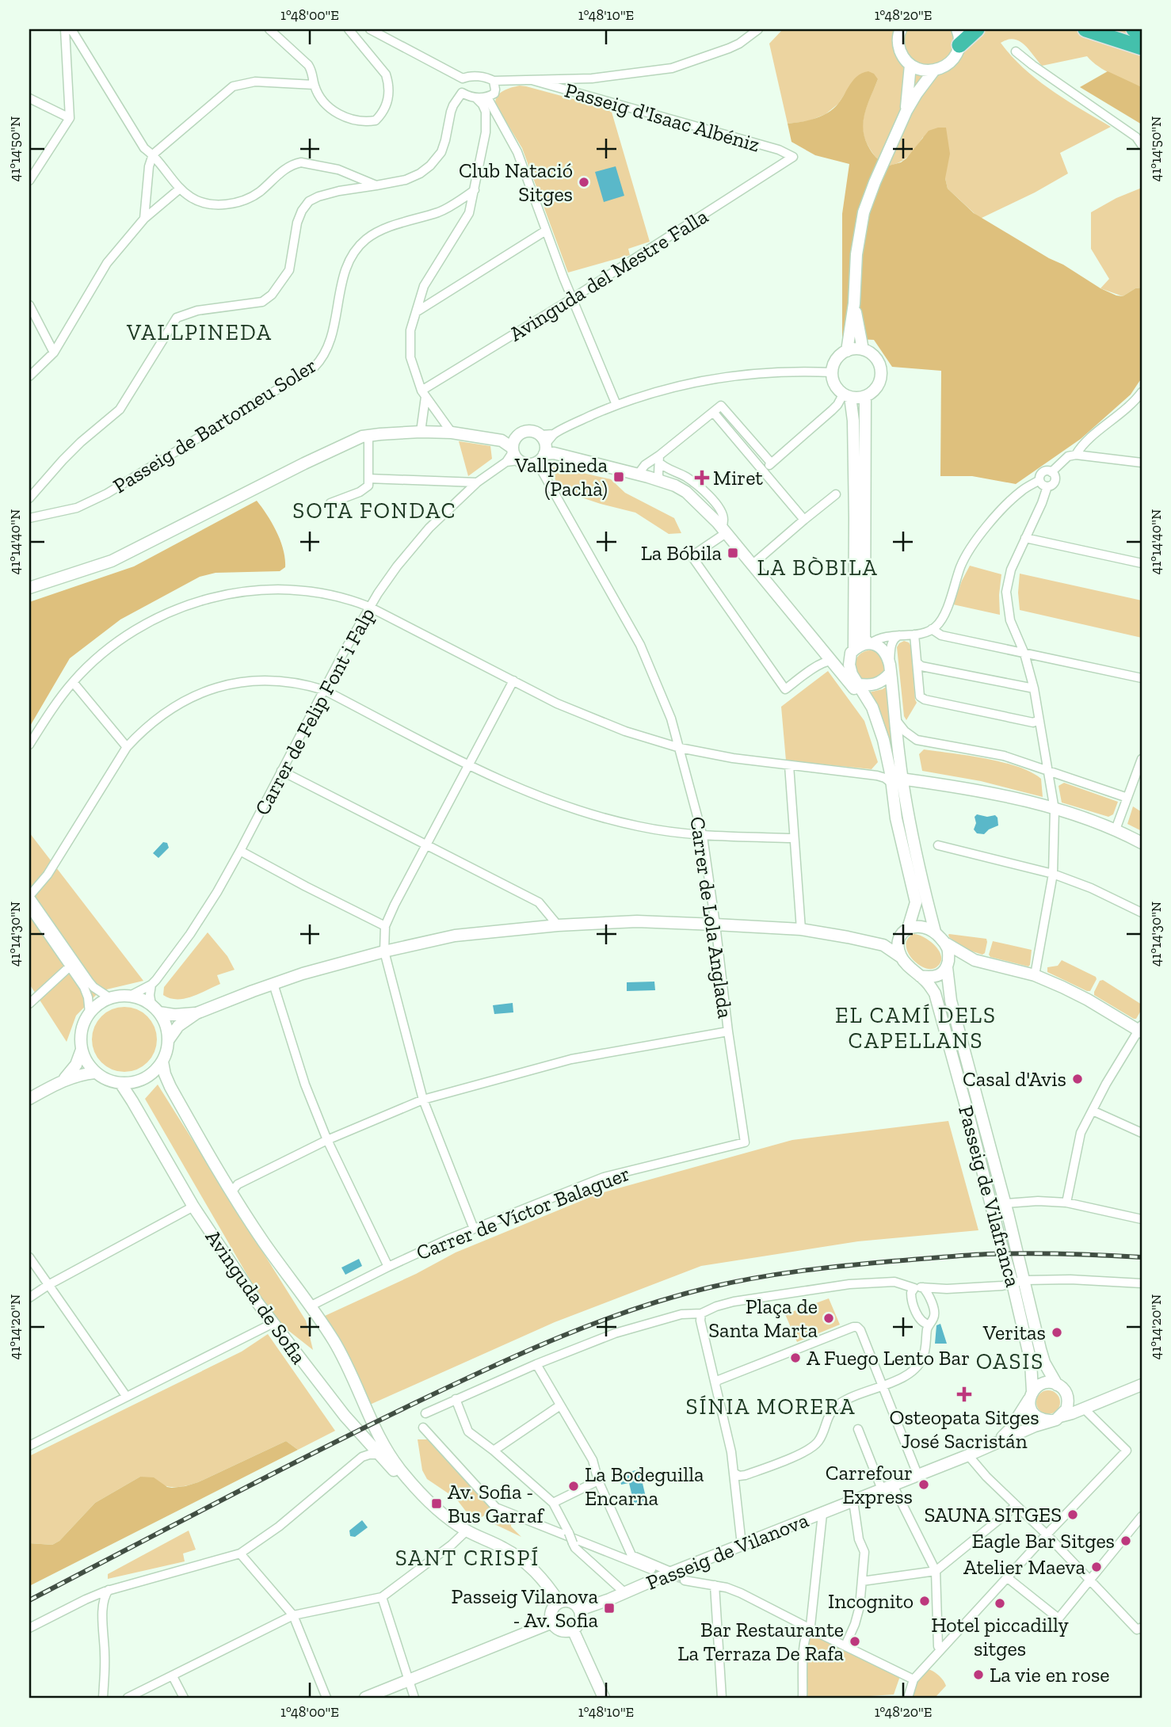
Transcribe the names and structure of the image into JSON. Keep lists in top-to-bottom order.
{
  "streets": {
    "street": [
      "Passeig d'Isaac Albéniz",
      "Avinguda del Mestre Falla",
      "Passeig de Bartomeu Soler",
      "Carrer de Felip Font i Falp",
      "Carrer de Lola Anglada",
      "Passeig de Vilafranca",
      "Carrer de Víctor Balaguer",
      "Avinguda de Sofia",
      "Passeig de Vilanova"
    ]
  },
  "crossings": [
    ["Passeig d'Isaac Albéniz", "Avinguda del Mestre Falla"],
    ["Carrer de Felip Font i Falp", "Avinguda de Sofia"],
    ["Carrer de Lola Anglada", "Carrer de Víctor Balaguer"],
    ["Passeig de Vilafranca", "Passeig de Vilanova"],
    ["Carrer de Víctor Balaguer", "Avinguda de Sofia"],
    ["Avinguda de Sofia", "Passeig de Vilanova"]
  ],
  "districts": [
    "VALLPINEDA",
    "SOTA FONDAC",
    "LA BÒBILA",
    "EL CAMÍ DELS CAPELLANS",
    "OASIS",
    "SÍNIA MORERA",
    "SANT CRISPÍ"
  ],
  "places": {
    "other": [
      "Club Natació Sitges",
      "Casal d'Avis",
      "Plaça de Santa Marta",
      "Veritas",
      "A Fuego Lento Bar",
      "Carrefour Express",
      "La Bodeguilla Encarna",
      "SAUNA SITGES",
      "Eagle Bar Sitges",
      "Atelier Maeva",
      "Incognito",
      "Hotel piccadilly sitges",
      "Bar Restaurante La Terraza De Rafa",
      "La vie en rose"
    ],
    "transit": [
      "Vallpineda (Pachà)",
      "La Bóbila",
      "Av. Sofia - Bus Garraf",
      "Passeig Vilanova - Av. Sofia"
    ],
    "health": ["Miret", "Osteopata Sitges José Sacristán"]
  },
  "coordinates": [
    "1°48'00\"E",
    "1°48'10\"E",
    "1°48'20\"E",
    "41°14'50\"N",
    "41°14'40\"N",
    "41°14'30\"N",
    "41°14'20\"N"
  ]
}
